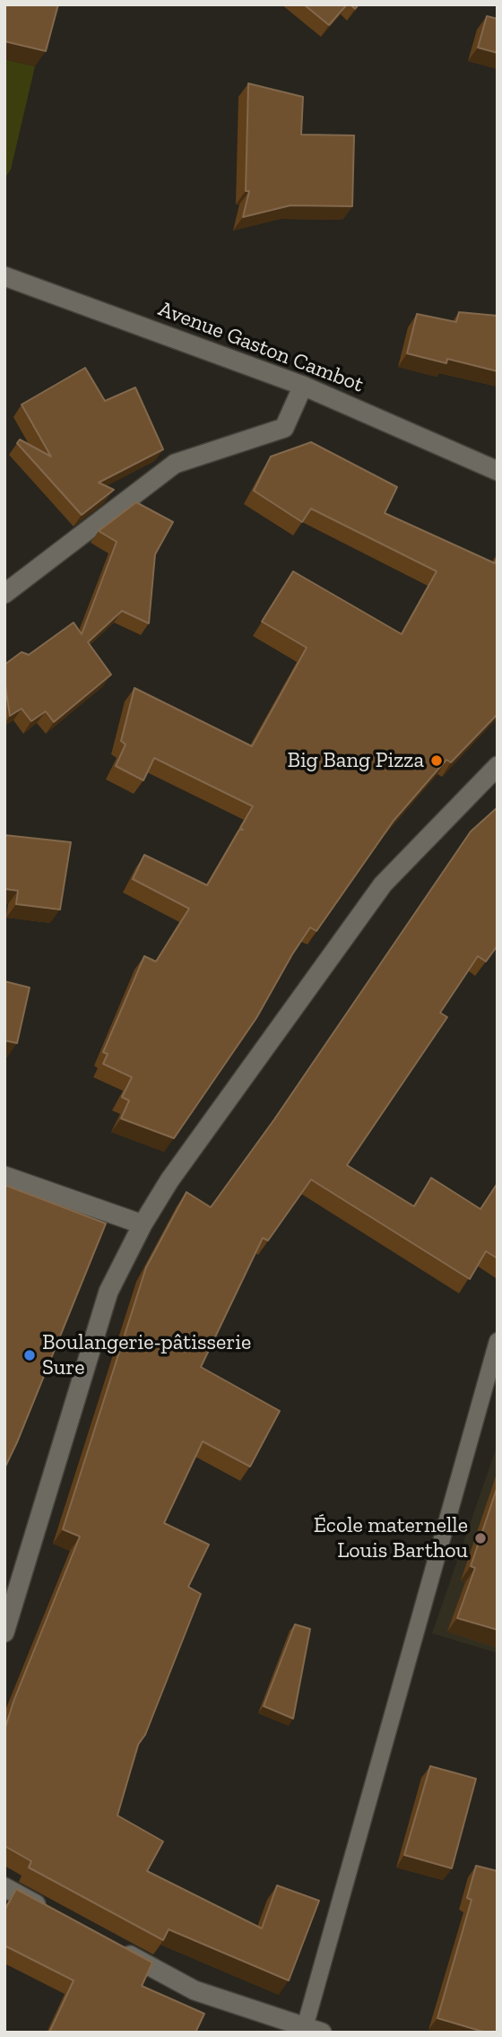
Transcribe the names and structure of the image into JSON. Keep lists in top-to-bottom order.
{
  "streets": {
    "street": ["Avenue Gaston Cambot"]
  },
  "places": ["Big Bang Pizza", "Boulangerie-pâtisserie Sure", "École maternelle Louis Barthou"]
}
